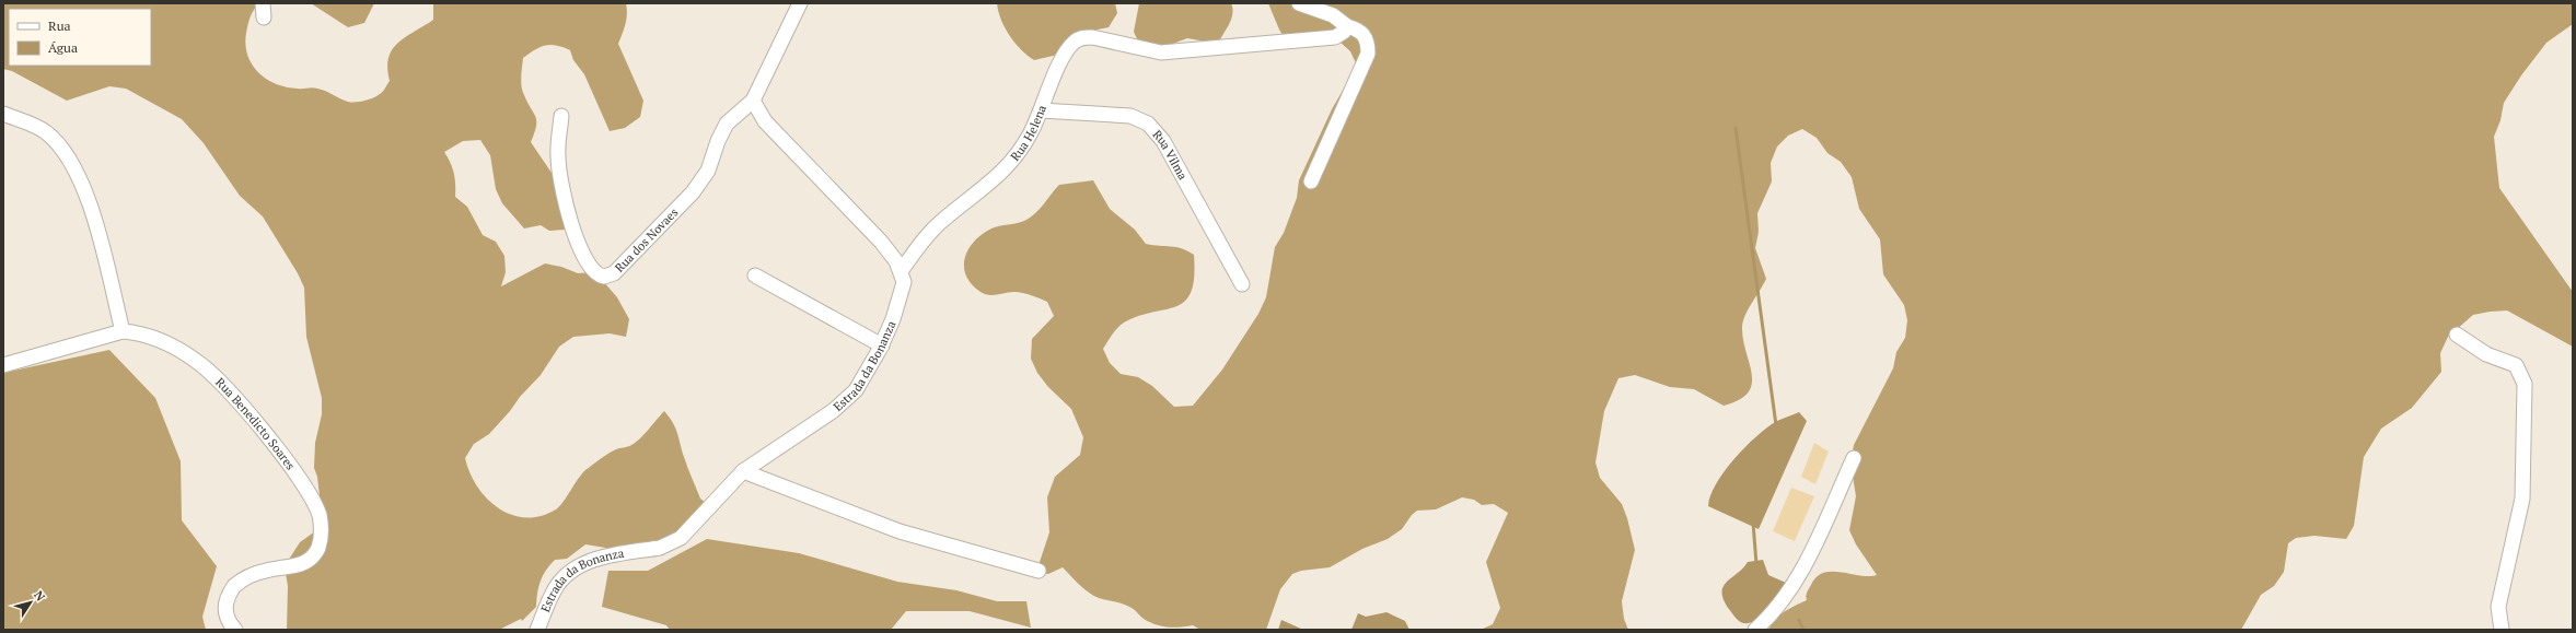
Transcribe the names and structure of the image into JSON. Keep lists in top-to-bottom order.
{
  "streets": {
    "street": [
      "Rua Helena",
      "Rua Vilma",
      "Rua dos Novaes",
      "Estrada da Bonanza",
      "Rua Benedicto Soares"
    ]
  },
  "crossings": [
    ["Rua Helena", "Rua Vilma"],
    ["Rua Helena", "Estrada da Bonanza"],
    ["Rua dos Novaes", "Estrada da Bonanza"]
  ],
  "legend": ["Rua", "Água"],
  "north": "top right"
}
